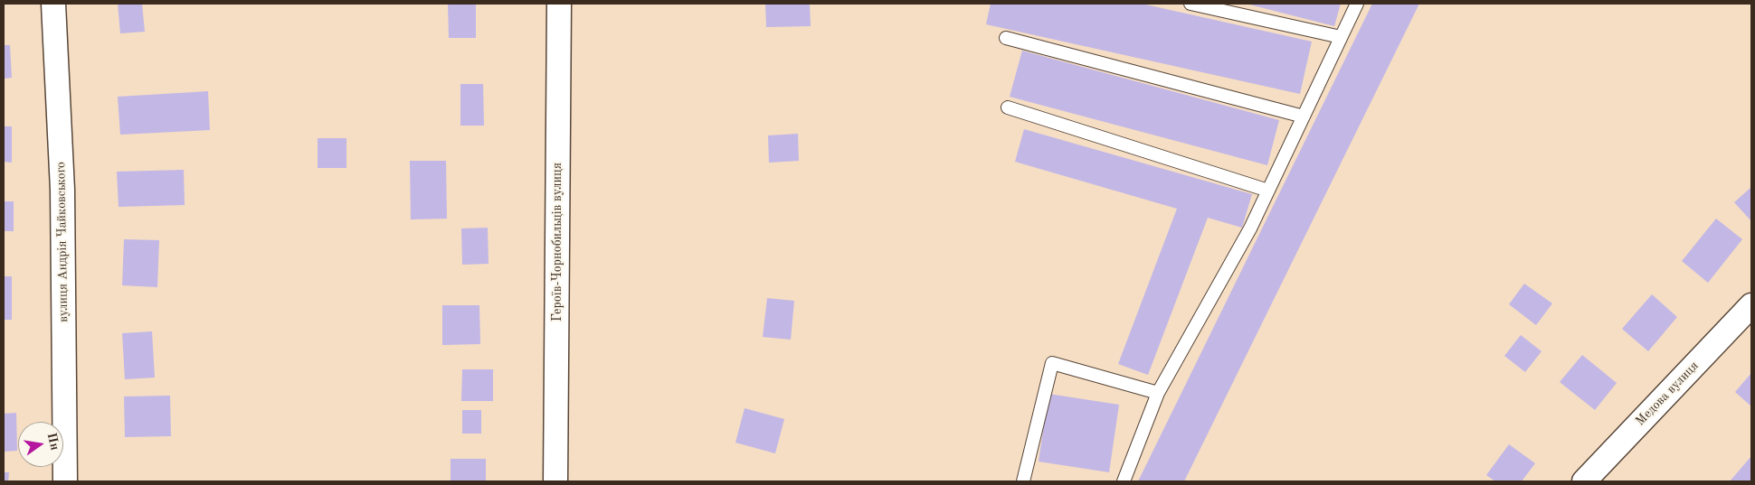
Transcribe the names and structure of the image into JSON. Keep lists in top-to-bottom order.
{
  "streets": {
    "street": ["вулиця Андрія Чайковського", "Героїв-Чорнобильців вулиця", "Медова вулиця"]
  },
  "north": "right"
}
